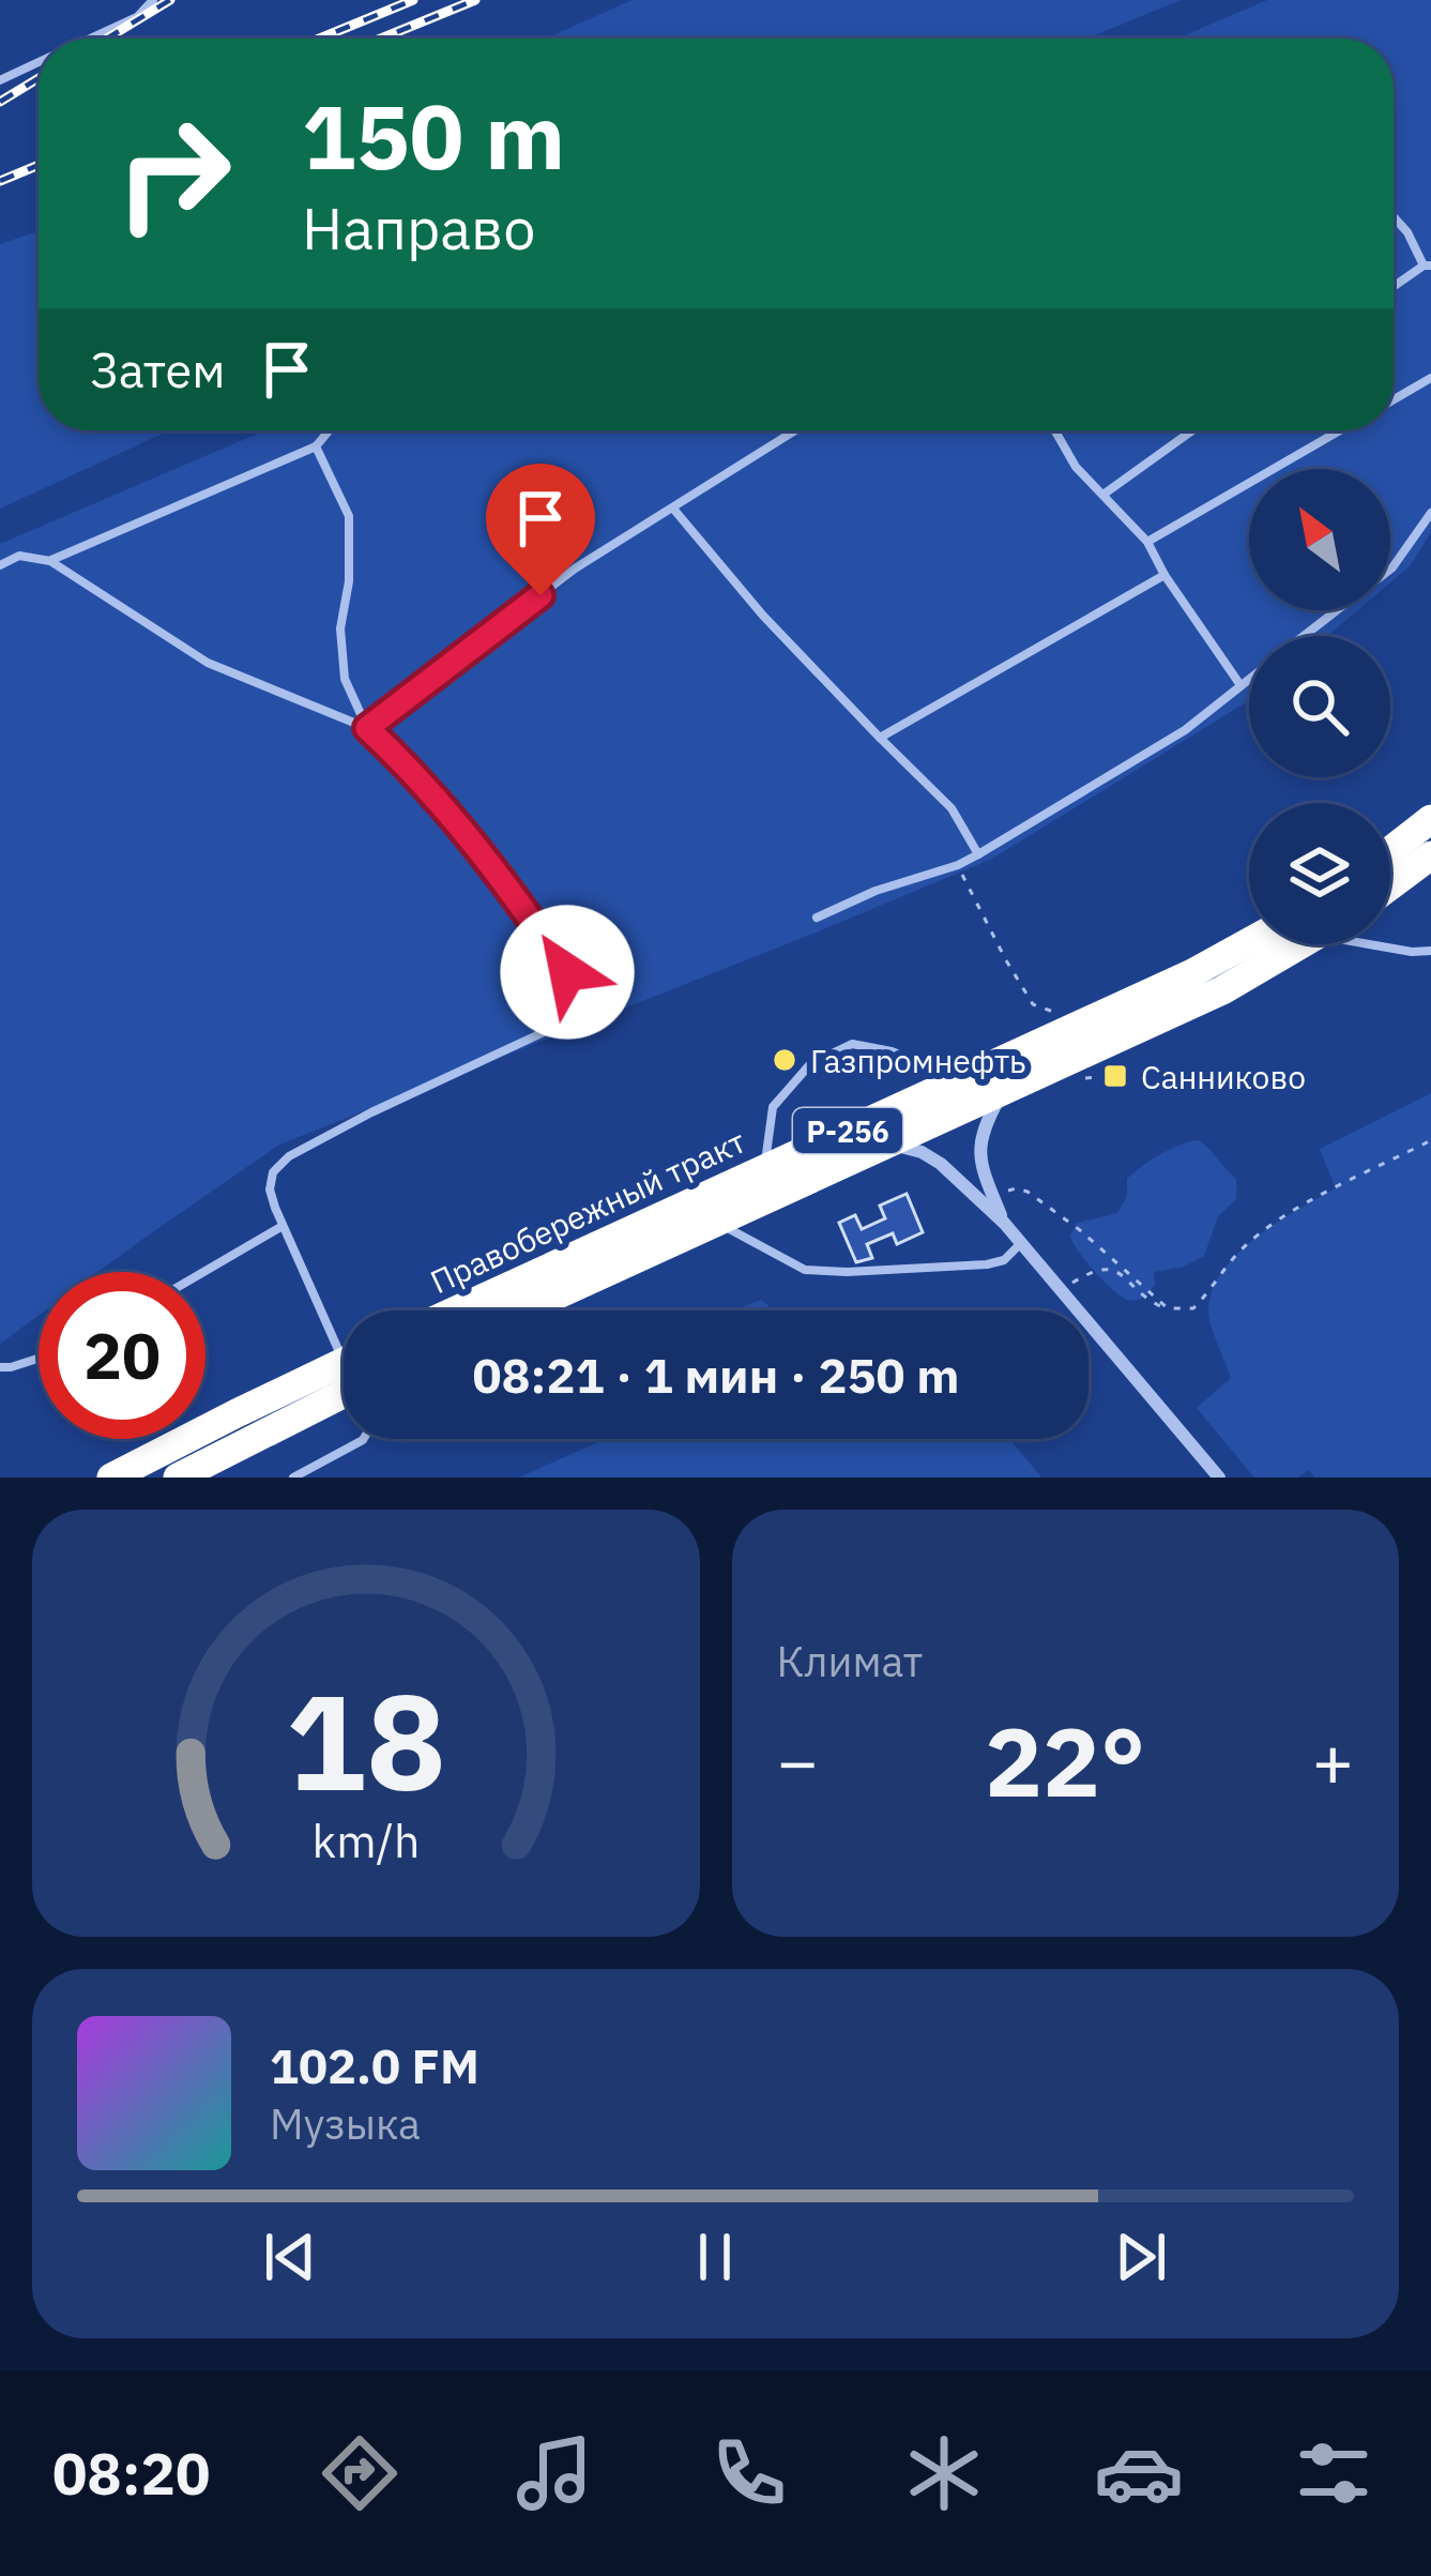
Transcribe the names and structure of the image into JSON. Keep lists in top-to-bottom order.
{
  "streets": {
    "highway": ["Р-256", "Правобережный тракт"]
  },
  "places": {
    "other": ["Газпромнефть"],
    "transit": ["Санниково"]
  },
  "north": "top left",
  "page": {
    "turn": ["150 m", "Направо"],
    "then": "Затем",
    "limit": "20",
    "trip": "08:21 · 1 мин · 250 m",
    "tile": "Климат",
    "heat": ["−", "22°", "+"],
    "song": ["102.0 FM", "Музыка"],
    "tabs": "08:20",
    "gauge": ["18", "km/h"]
  }
}
